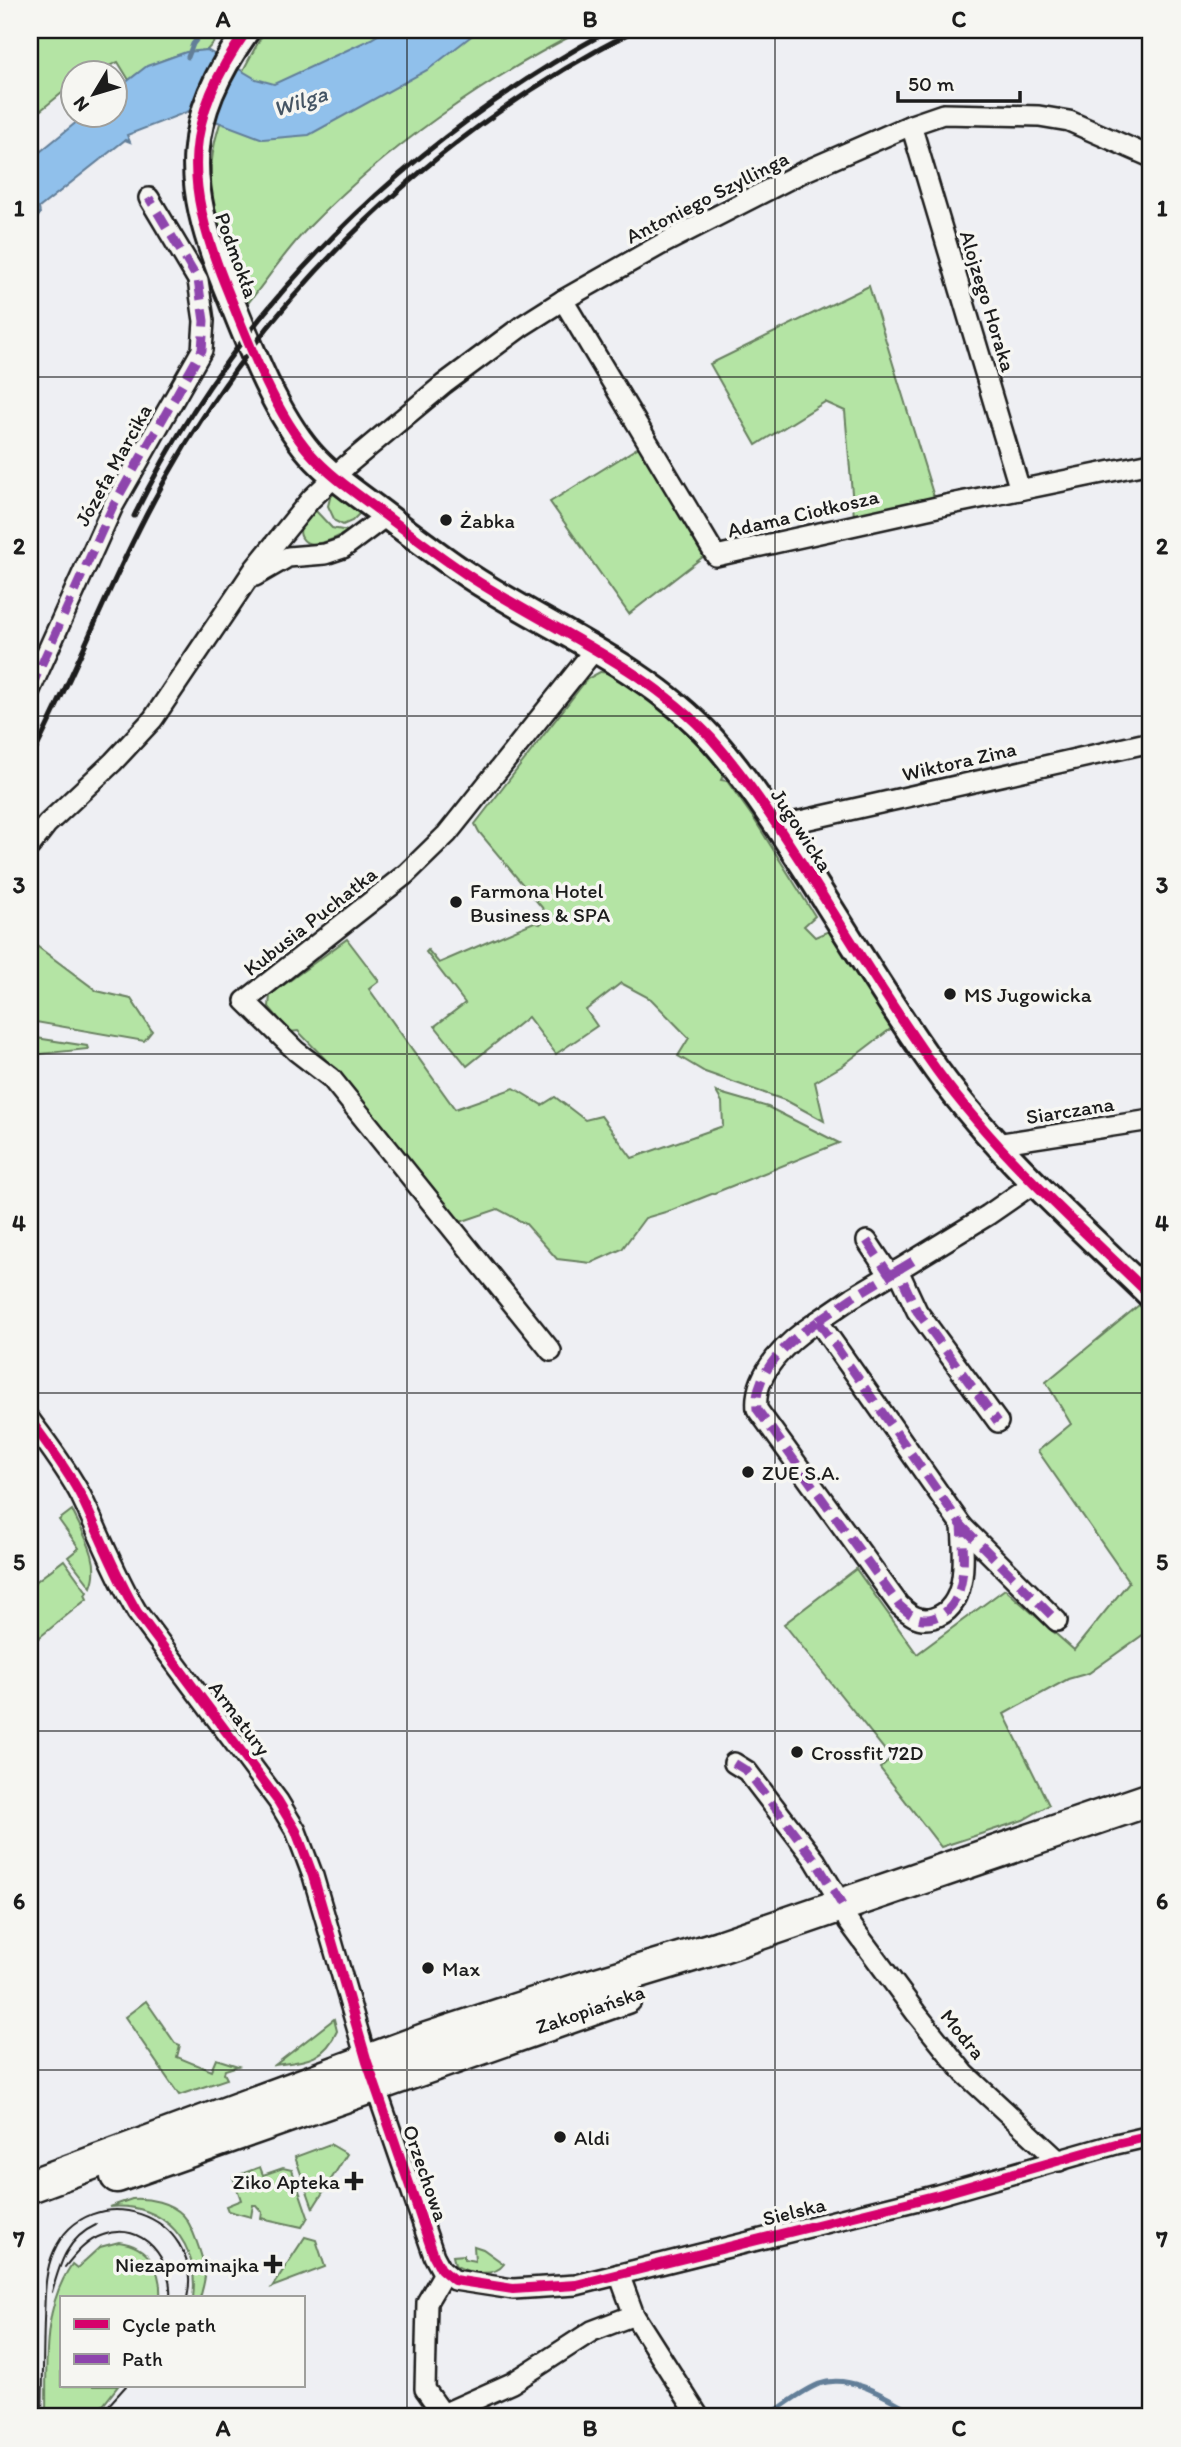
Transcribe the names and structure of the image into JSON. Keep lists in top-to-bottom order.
{
  "streets": {
    "main road": ["Zakopiańska"],
    "street": [
      "Antoniego Szyllinga",
      "Podmokła",
      "Alojzego Horaka",
      "Józefa Marcika",
      "Adama Ciołkosza",
      "Wiktora Zina",
      "Jugowicka",
      "Kubusia Puchatka",
      "Siarczana",
      "Armatury",
      "Modra",
      "Orzechowa",
      "Sielska"
    ]
  },
  "crossings": [
    ["Antoniego Szyllinga", "Podmokła"],
    ["Antoniego Szyllinga", "Alojzego Horaka"],
    ["Antoniego Szyllinga", "Adama Ciołkosza"],
    ["Antoniego Szyllinga", "Jugowicka"],
    ["Podmokła", "Józefa Marcika"],
    ["Podmokła", "Jugowicka"],
    ["Alojzego Horaka", "Adama Ciołkosza"],
    ["Wiktora Zina", "Jugowicka"],
    ["Jugowicka", "Kubusia Puchatka"],
    ["Jugowicka", "Siarczana"],
    ["Armatury", "Zakopiańska"],
    ["Armatury", "Orzechowa"],
    ["Zakopiańska", "Modra"],
    ["Zakopiańska", "Orzechowa"],
    ["Modra", "Sielska"],
    ["Orzechowa", "Sielska"]
  ],
  "water": ["Wilga"],
  "places": {
    "other": [
      "Żabka",
      "Farmona Hotel Business & SPA",
      "MS Jugowicka",
      "ZUE S.A.",
      "Crossfit 72D",
      "Max",
      "Aldi"
    ],
    "health": ["Ziko Apteka", "Niezapominajka"]
  },
  "legend": ["Cycle path", "Path"],
  "scale_bar": "50 m",
  "north": "bottom left",
  "grid": {
    "columns": ["A", "B", "C"],
    "rows": [
      "1",
      "2",
      "3",
      "4",
      "5",
      "6",
      "7"
    ]
  }
}
